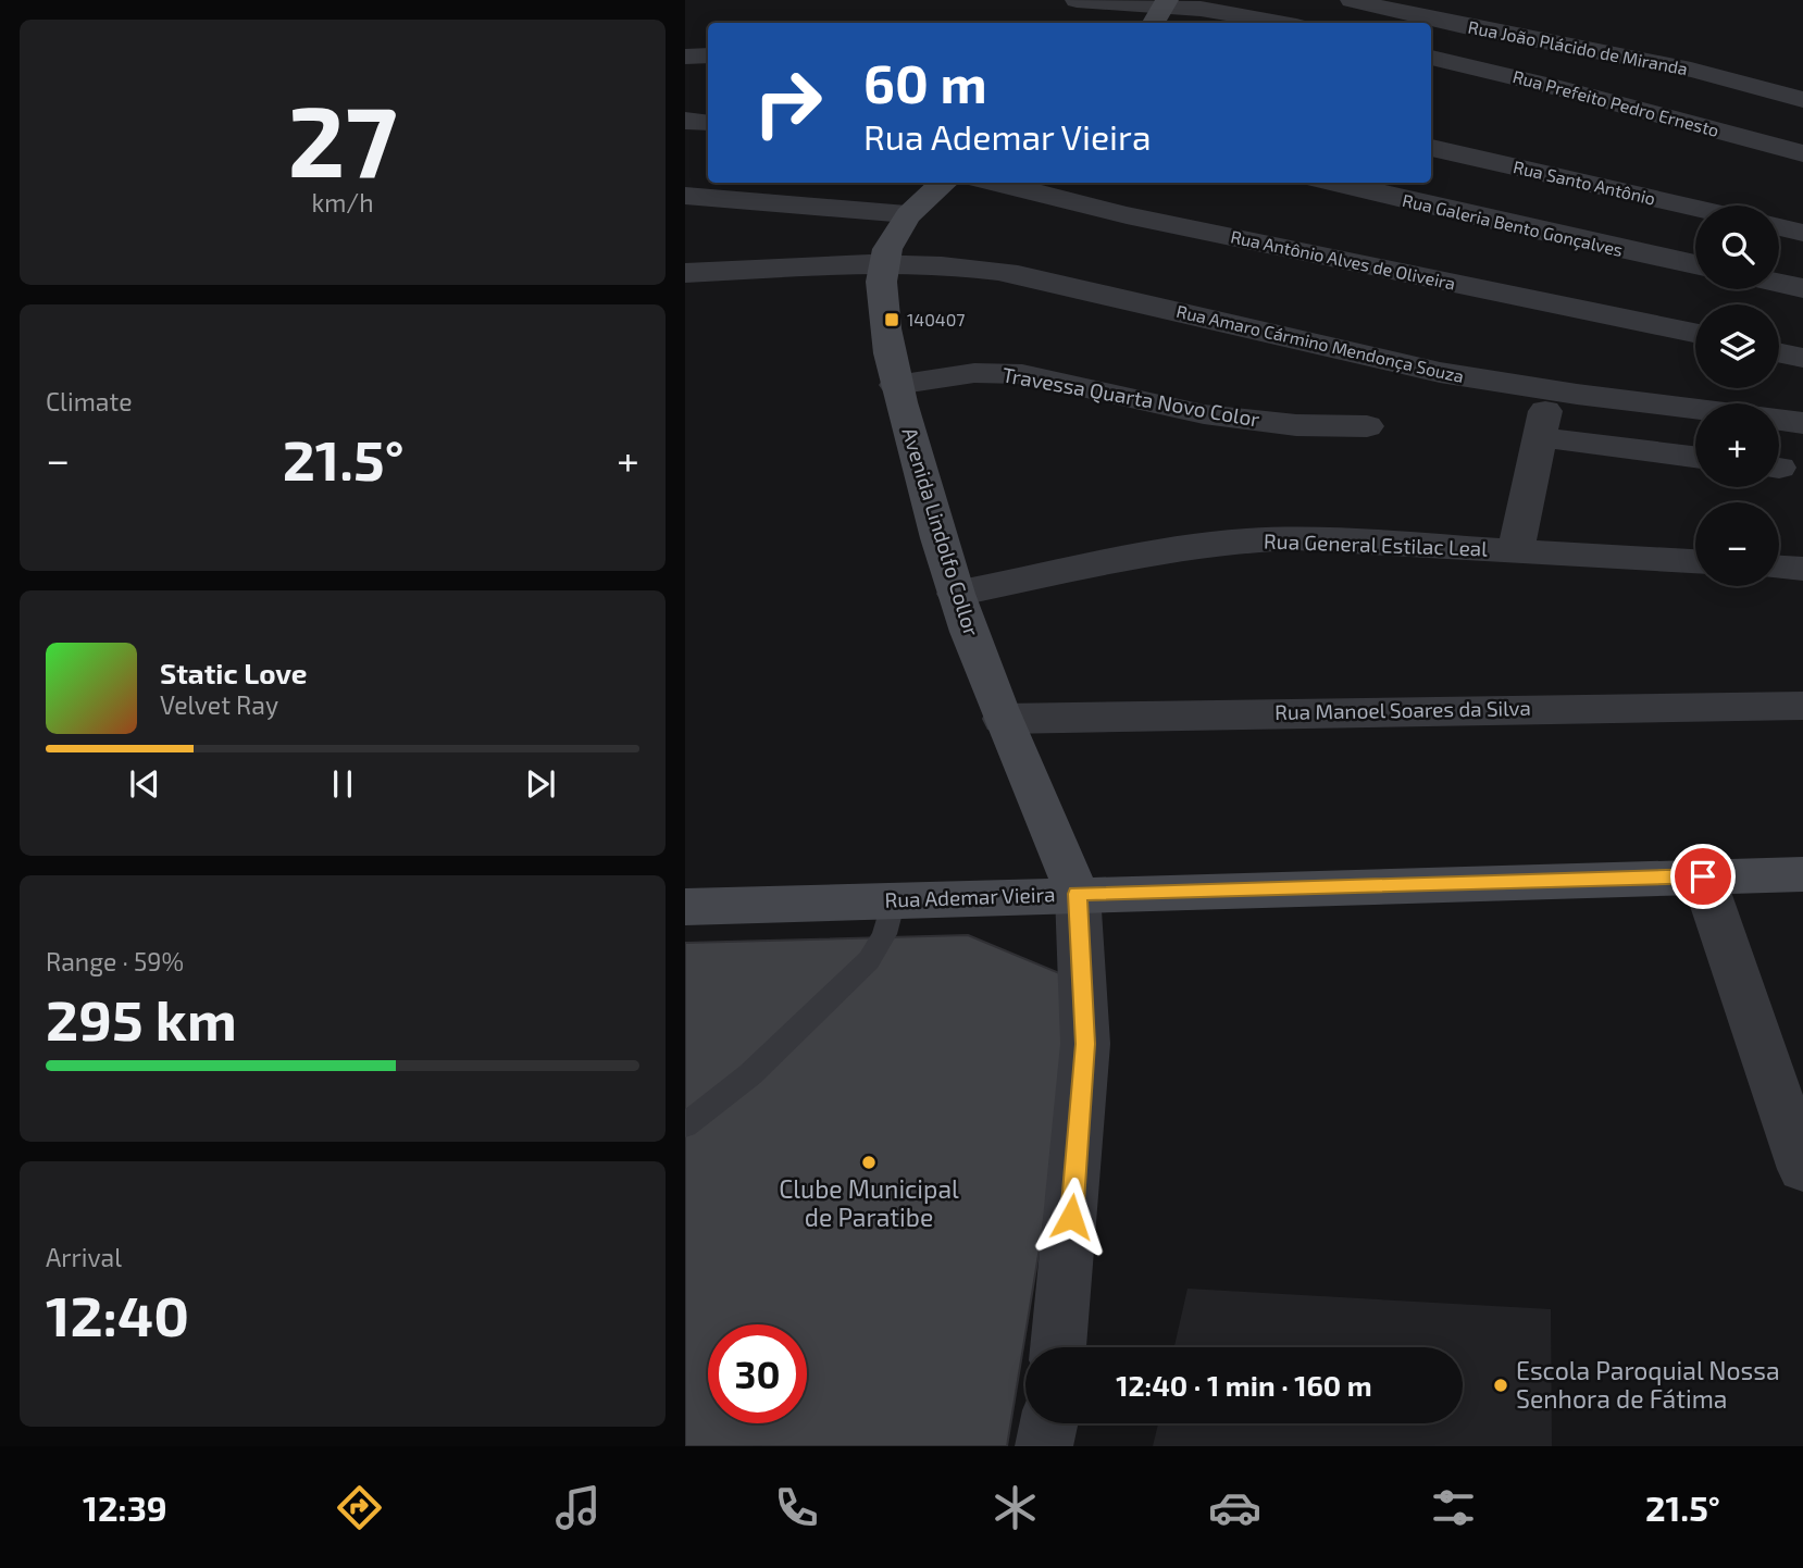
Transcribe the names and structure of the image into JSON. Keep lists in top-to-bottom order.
{
  "streets": {
    "main road": ["Avenida Lindolfo Collor", "Rua Ademar Vieira"],
    "street": [
      "Rua João Plácido de Miranda",
      "Rua Prefeito Pedro Ernesto",
      "Rua Santo Antônio",
      "Rua Galeria Bento Gonçalves",
      "Rua Antônio Alves de Oliveira",
      "Rua Amaro Cármino Mendonça Souza",
      "Travessa Quarta Novo Color",
      "Rua General Estilac Leal",
      "Rua Manoel Soares da Silva"
    ]
  },
  "crossings": [
    ["Rua Amaro Cármino Mendonça Souza", "Avenida Lindolfo Collor"],
    ["Travessa Quarta Novo Color", "Avenida Lindolfo Collor"],
    ["Avenida Lindolfo Collor", "Rua General Estilac Leal"],
    ["Avenida Lindolfo Collor", "Rua Manoel Soares da Silva"],
    ["Avenida Lindolfo Collor", "Rua Ademar Vieira"]
  ],
  "places": {
    "transit": ["140407"],
    "other": ["Clube Municipal de Paratibe", "Escola Paroquial Nossa Senhora de Fátima"]
  },
  "page": {
    "tile": [
      ["27", "km/h"],
      "Climate",
      ["Range · 59%", "295 km"],
      ["Arrival", "12:40"]
    ],
    "turn": ["60 m", "Rua Ademar Vieira"],
    "map_buttons": ["+", "−"],
    "heat": ["−", "21.5°", "+"],
    "song": ["Static Love", "Velvet Ray"],
    "limit": "30",
    "trip": "12:40 · 1 min · 160 m",
    "tabs": ["12:39", "21.5°"]
  }
}
